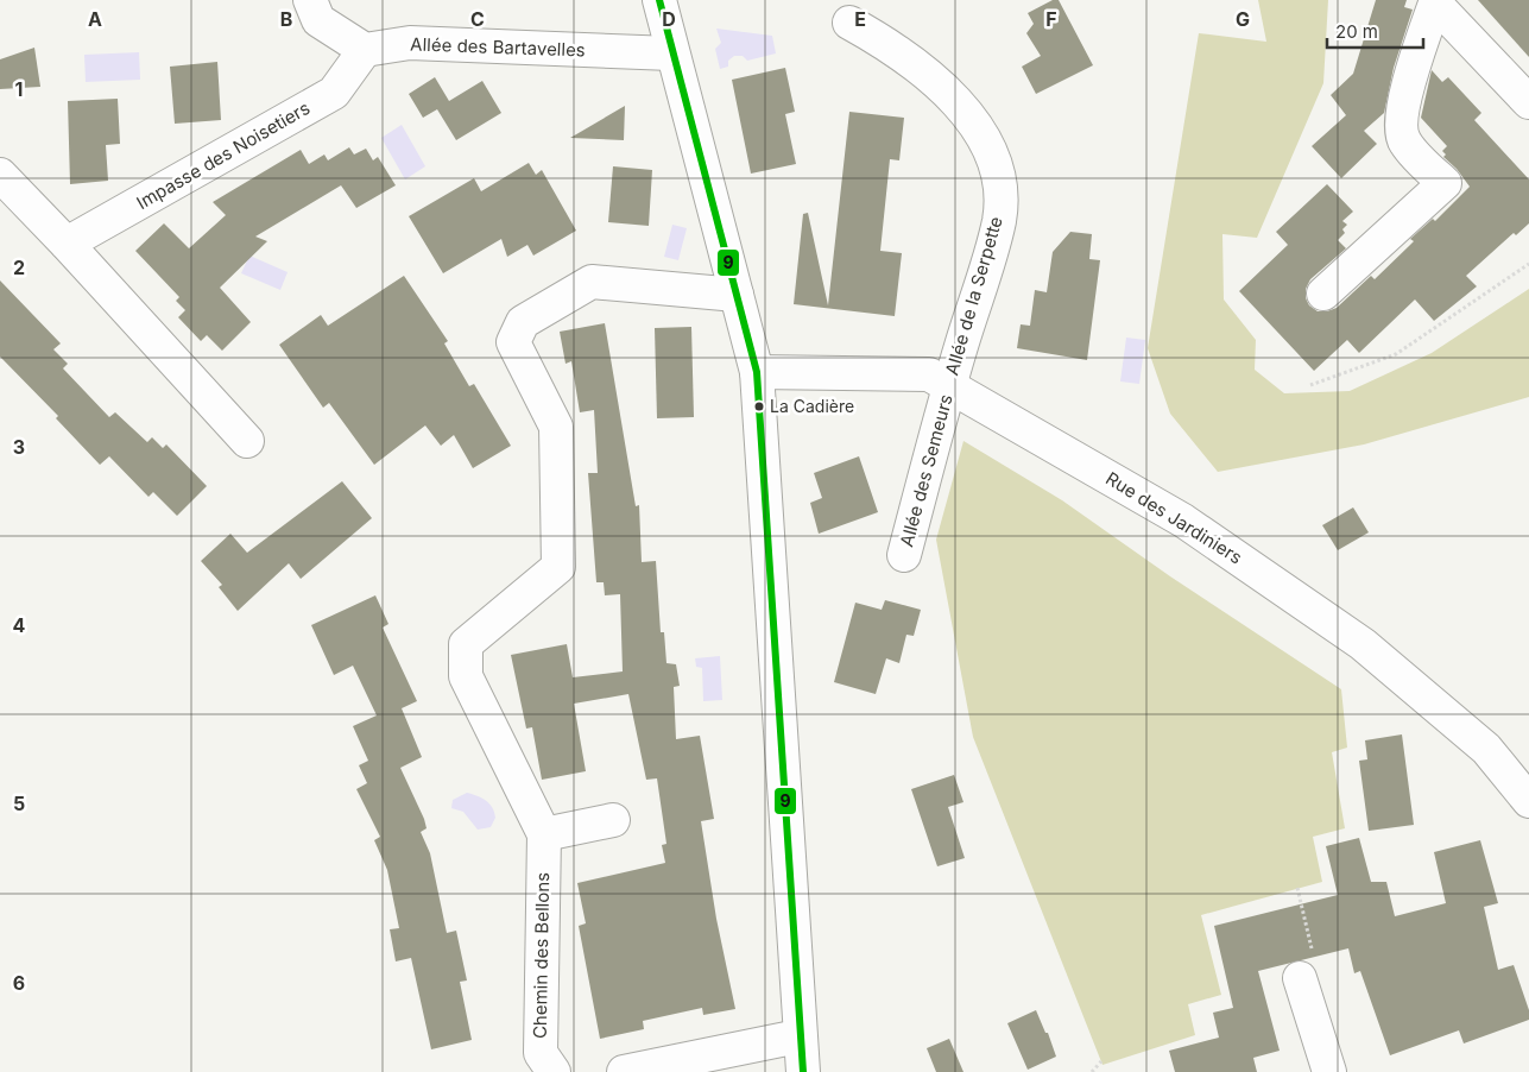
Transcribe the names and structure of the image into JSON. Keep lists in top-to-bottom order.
{
  "streets": {
    "street": [
      "Allée des Bartavelles",
      "Impasse des Noisetiers",
      "Allée de la Serpette",
      "Allée des Semeurs",
      "Rue des Jardiniers",
      "Chemin des Bellons"
    ]
  },
  "crossings": [
    ["Allée des Bartavelles", "Impasse des Noisetiers"],
    ["Allée de la Serpette", "Allée des Semeurs"],
    ["Allée de la Serpette", "Rue des Jardiniers"],
    ["Allée des Semeurs", "Rue des Jardiniers"]
  ],
  "places": ["La Cadière"],
  "lines": ["transit line 9"],
  "scale_bar": "20 m",
  "grid": {
    "columns": [
      "A",
      "B",
      "C",
      "D",
      "E",
      "F",
      "G"
    ],
    "rows": [
      "1",
      "2",
      "3",
      "4",
      "5",
      "6"
    ]
  }
}
